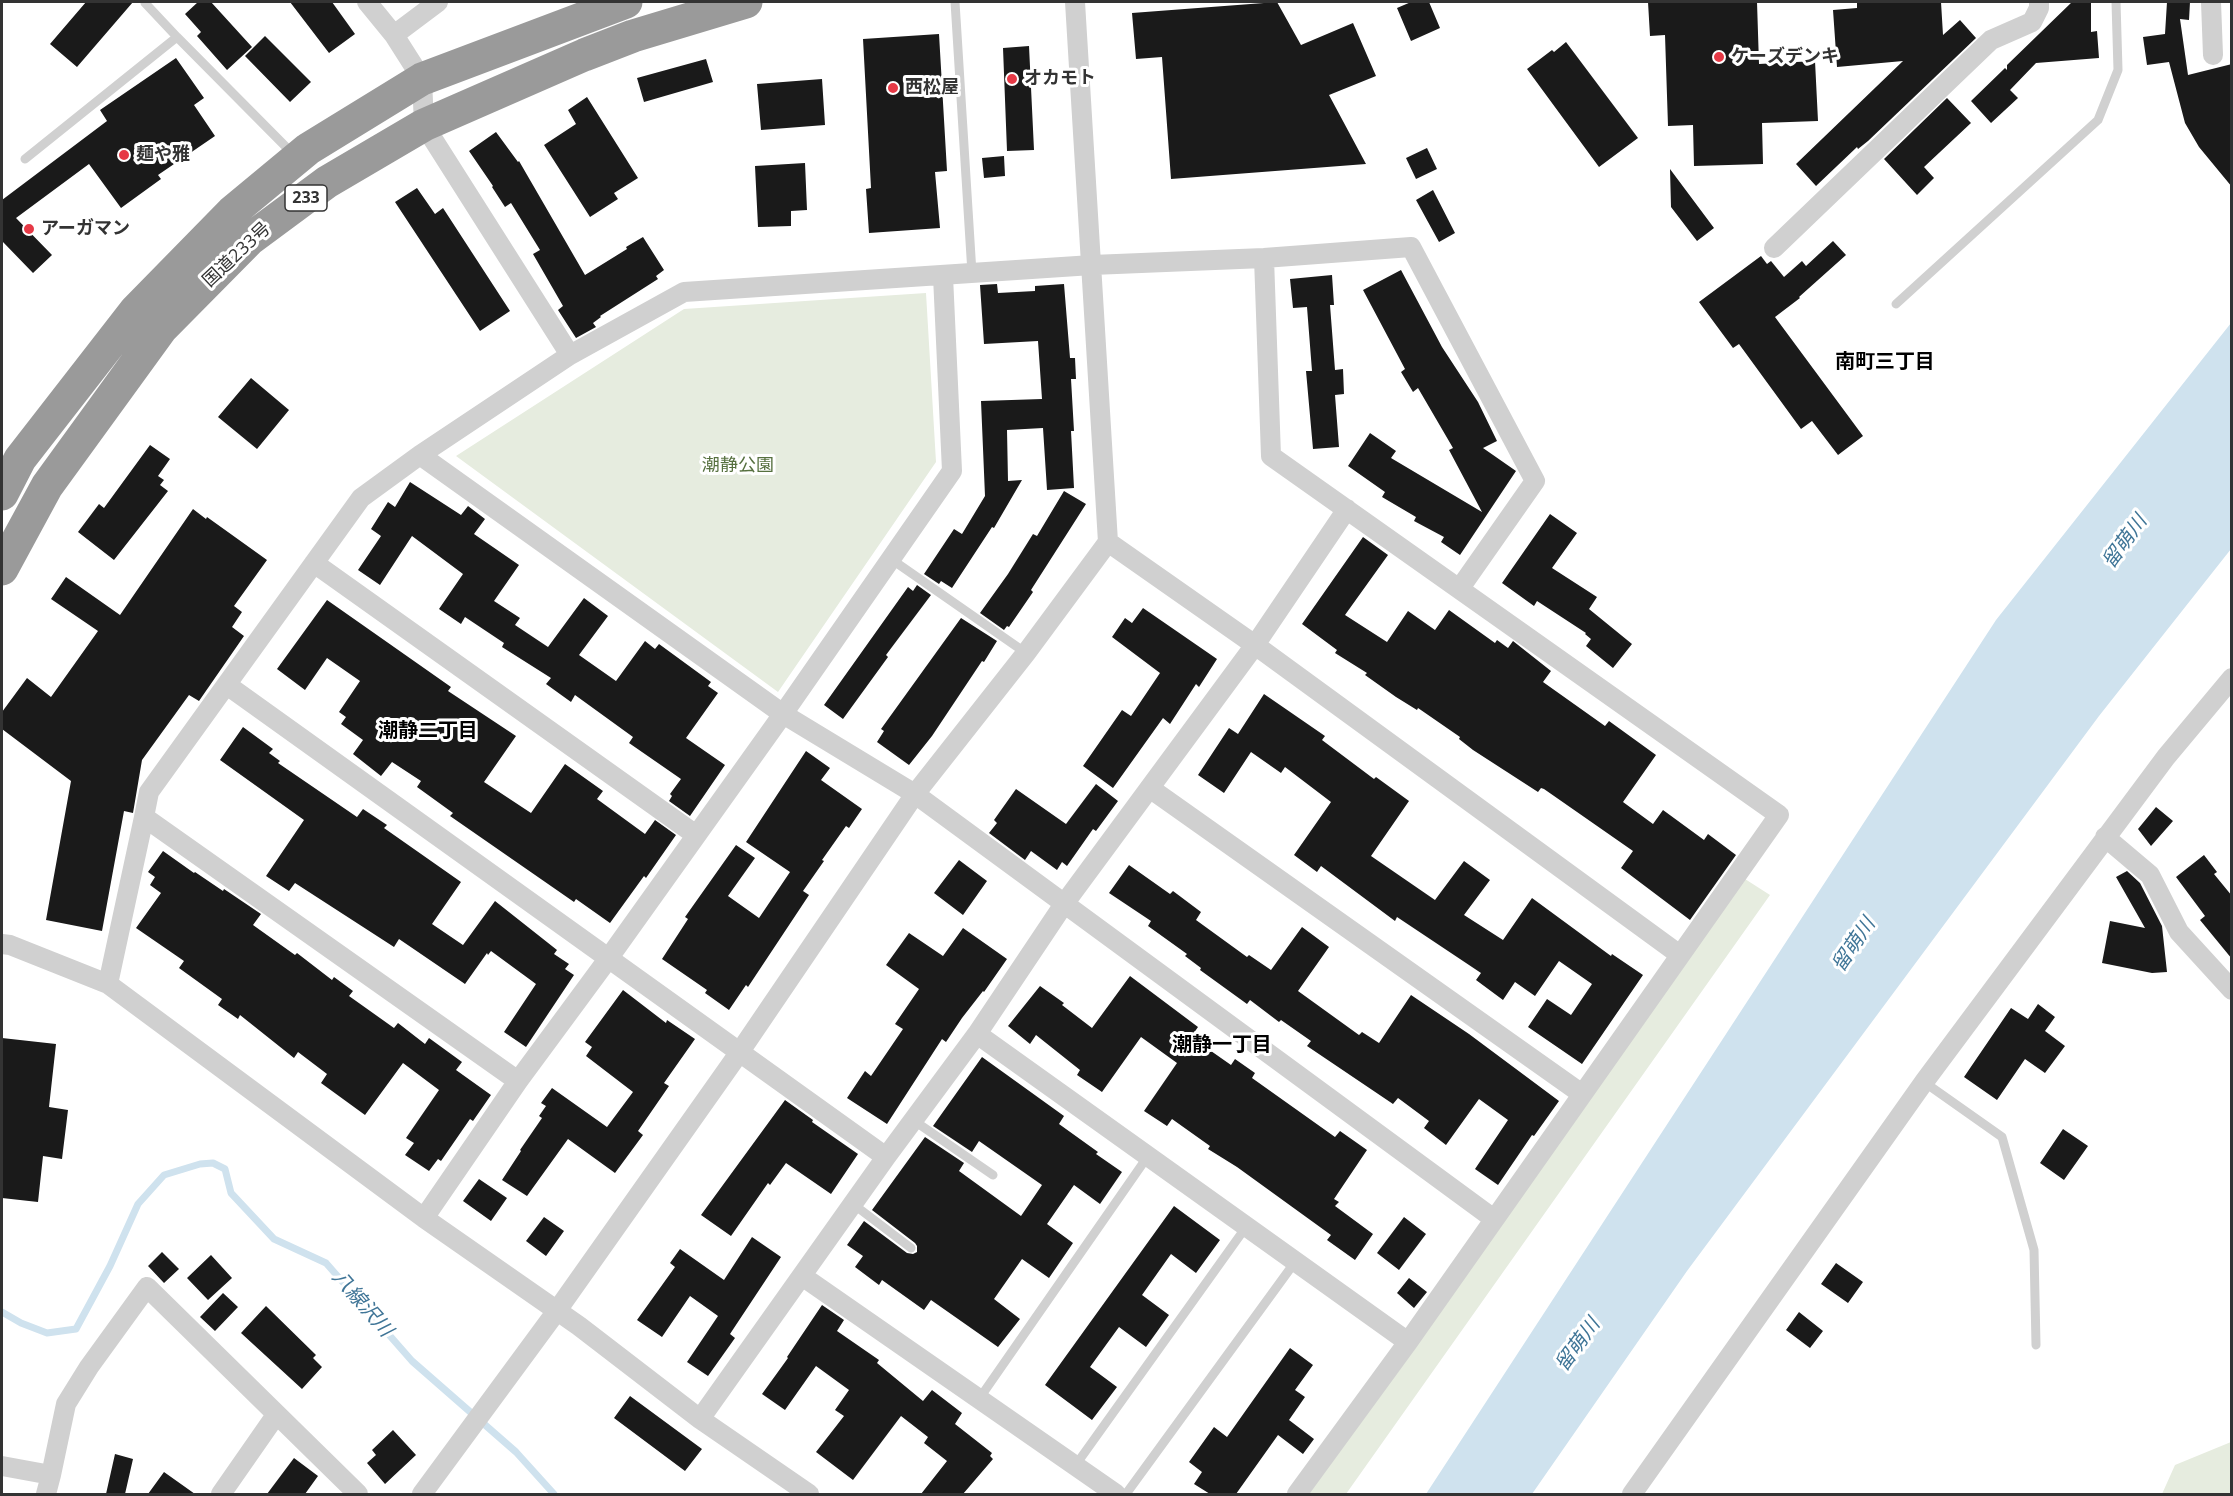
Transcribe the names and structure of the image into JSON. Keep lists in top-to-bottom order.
{
  "streets": {
    "highway": ["233", "国道233号"]
  },
  "districts": ["南町三丁目", "潮静二丁目", "潮静一丁目"],
  "water": ["留萌川", "八線沢川"],
  "parks": ["潮静公園"],
  "places": [
    "ケーズデンキ",
    "オカモト",
    "西松屋",
    "麺や雅",
    "アーガマン"
  ]
}
